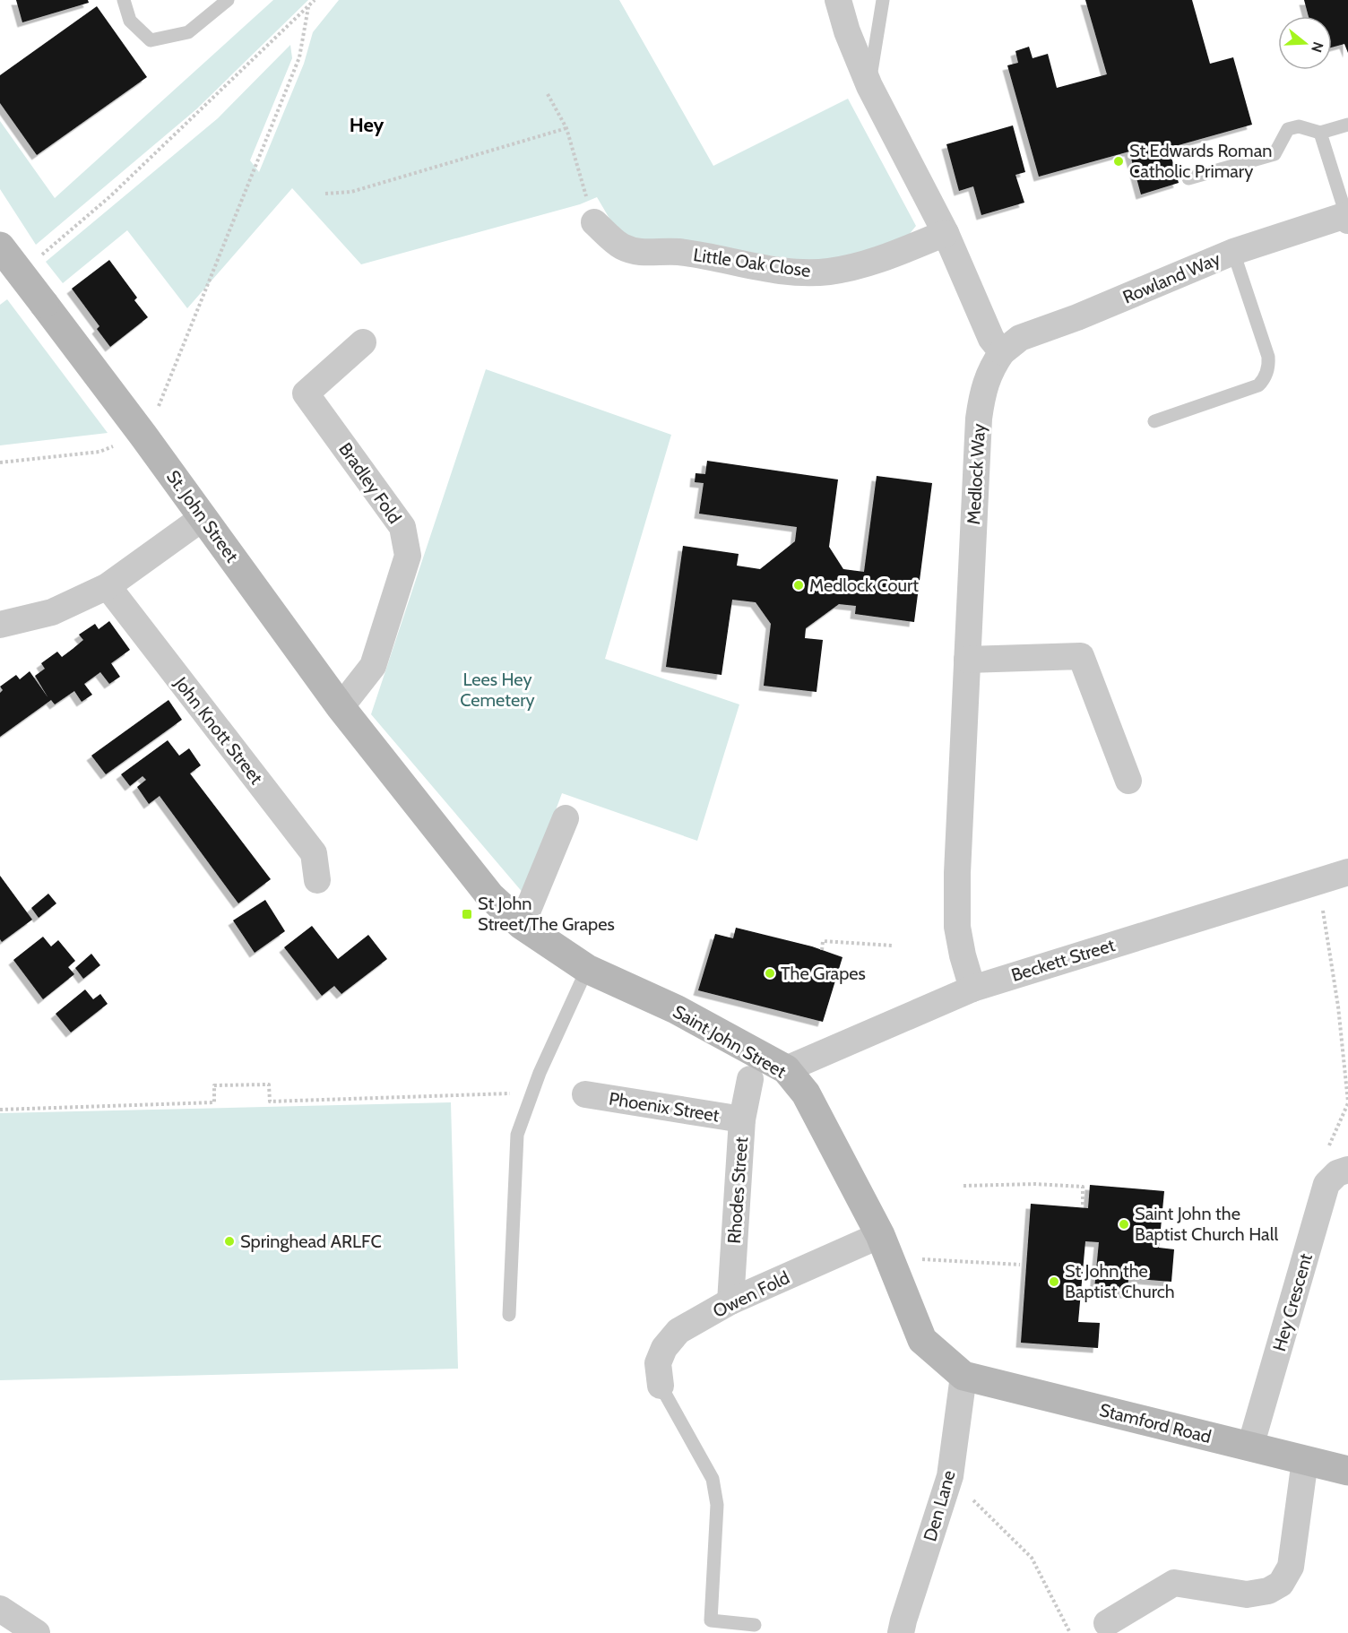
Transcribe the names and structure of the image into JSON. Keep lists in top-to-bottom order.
{
  "streets": {
    "street": [
      "Little Oak Close",
      "Rowland Way",
      "Medlock Way",
      "Bradley Fold",
      "St. John Street",
      "John Knott Street",
      "Beckett Street",
      "Saint John Street",
      "Phoenix Street",
      "Rhodes Street",
      "Owen Fold",
      "Hey Crescent",
      "Stamford Road",
      "Den Lane"
    ]
  },
  "crossings": [
    ["Rowland Way", "Medlock Way"],
    ["Medlock Way", "Beckett Street"],
    ["Bradley Fold", "St. John Street"],
    ["St. John Street", "Saint John Street"],
    ["Beckett Street", "Saint John Street"],
    ["Saint John Street", "Owen Fold"],
    ["Saint John Street", "Stamford Road"],
    ["Saint John Street", "Den Lane"],
    ["Phoenix Street", "Rhodes Street"],
    ["Rhodes Street", "Owen Fold"],
    ["Hey Crescent", "Stamford Road"],
    ["Stamford Road", "Den Lane"]
  ],
  "districts": ["Hey"],
  "parks": ["Lees Hey Cemetery"],
  "places": {
    "other": [
      "St Edwards Roman Catholic Primary",
      "Medlock Court",
      "The Grapes",
      "Saint John the Baptist Church Hall",
      "Springhead ARLFC",
      "St John the Baptist Church"
    ],
    "transit": ["St John Street/The Grapes"]
  },
  "north": "right"
}
